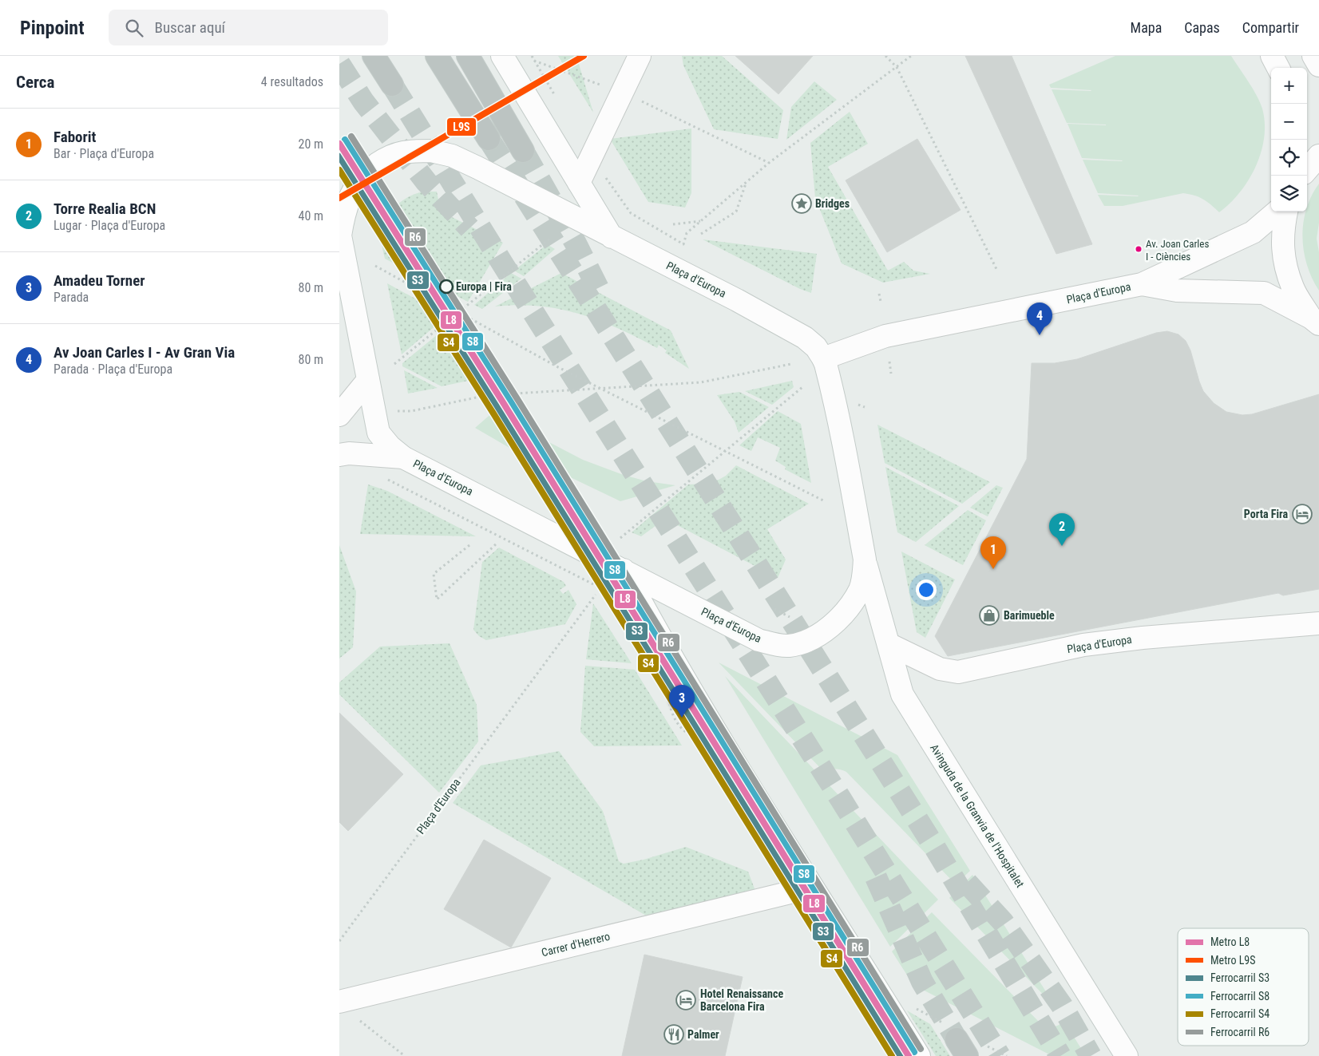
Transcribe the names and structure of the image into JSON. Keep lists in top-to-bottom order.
{
  "streets": {
    "main road": ["Plaça d'Europa", "Avinguda de la Granvia de l'Hospitalet", "Carrer d'Herrero"]
  },
  "crossings": [
    ["Plaça d'Europa", "Avinguda de la Granvia de l'Hospitalet"]
  ],
  "places": {
    "place": ["Bridges"],
    "other": ["Av. Joan Carles I - Ciències", "Europa | Fira"],
    "hotel": ["Porta Fira", "Hotel Renaissance Barcelona Fira"],
    "shop": ["Barimueble"],
    "restaurant": ["Palmer"]
  },
  "lines": [
    "metro line L9S",
    "rail line R6",
    "rail line S8",
    "metro line L8",
    "rail line S3",
    "rail line S4"
  ],
  "legend": [
    "Metro L8",
    "Metro L9S",
    "Ferrocarril S3",
    "Ferrocarril S8",
    "Ferrocarril S4",
    "Ferrocarril R6"
  ],
  "page": {
    "header": "Pinpoint",
    "search": "Buscar aquí",
    "nav": ["Mapa", "Capas", "Compartir"],
    "heading": ["Cerca", "4 resultados"],
    "map_buttons": ["+", "−"],
    "list": [
      {
        "mark": "1",
        "name": "Faborit",
        "note": "Bar · Plaça d'Europa",
        "value": "20 m"
      },
      {
        "mark": "2",
        "name": "Torre Realia BCN",
        "note": "Lugar · Plaça d'Europa",
        "value": "40 m"
      },
      {
        "mark": "3",
        "name": "Amadeu Torner",
        "note": "Parada",
        "value": "80 m"
      },
      {
        "mark": "4",
        "name": "Av Joan Carles I - Av Gran Via",
        "note": "Parada · Plaça d'Europa",
        "value": "80 m"
      }
    ],
    "pins": [
      "4",
      "2",
      "1",
      "3"
    ]
  }
}
